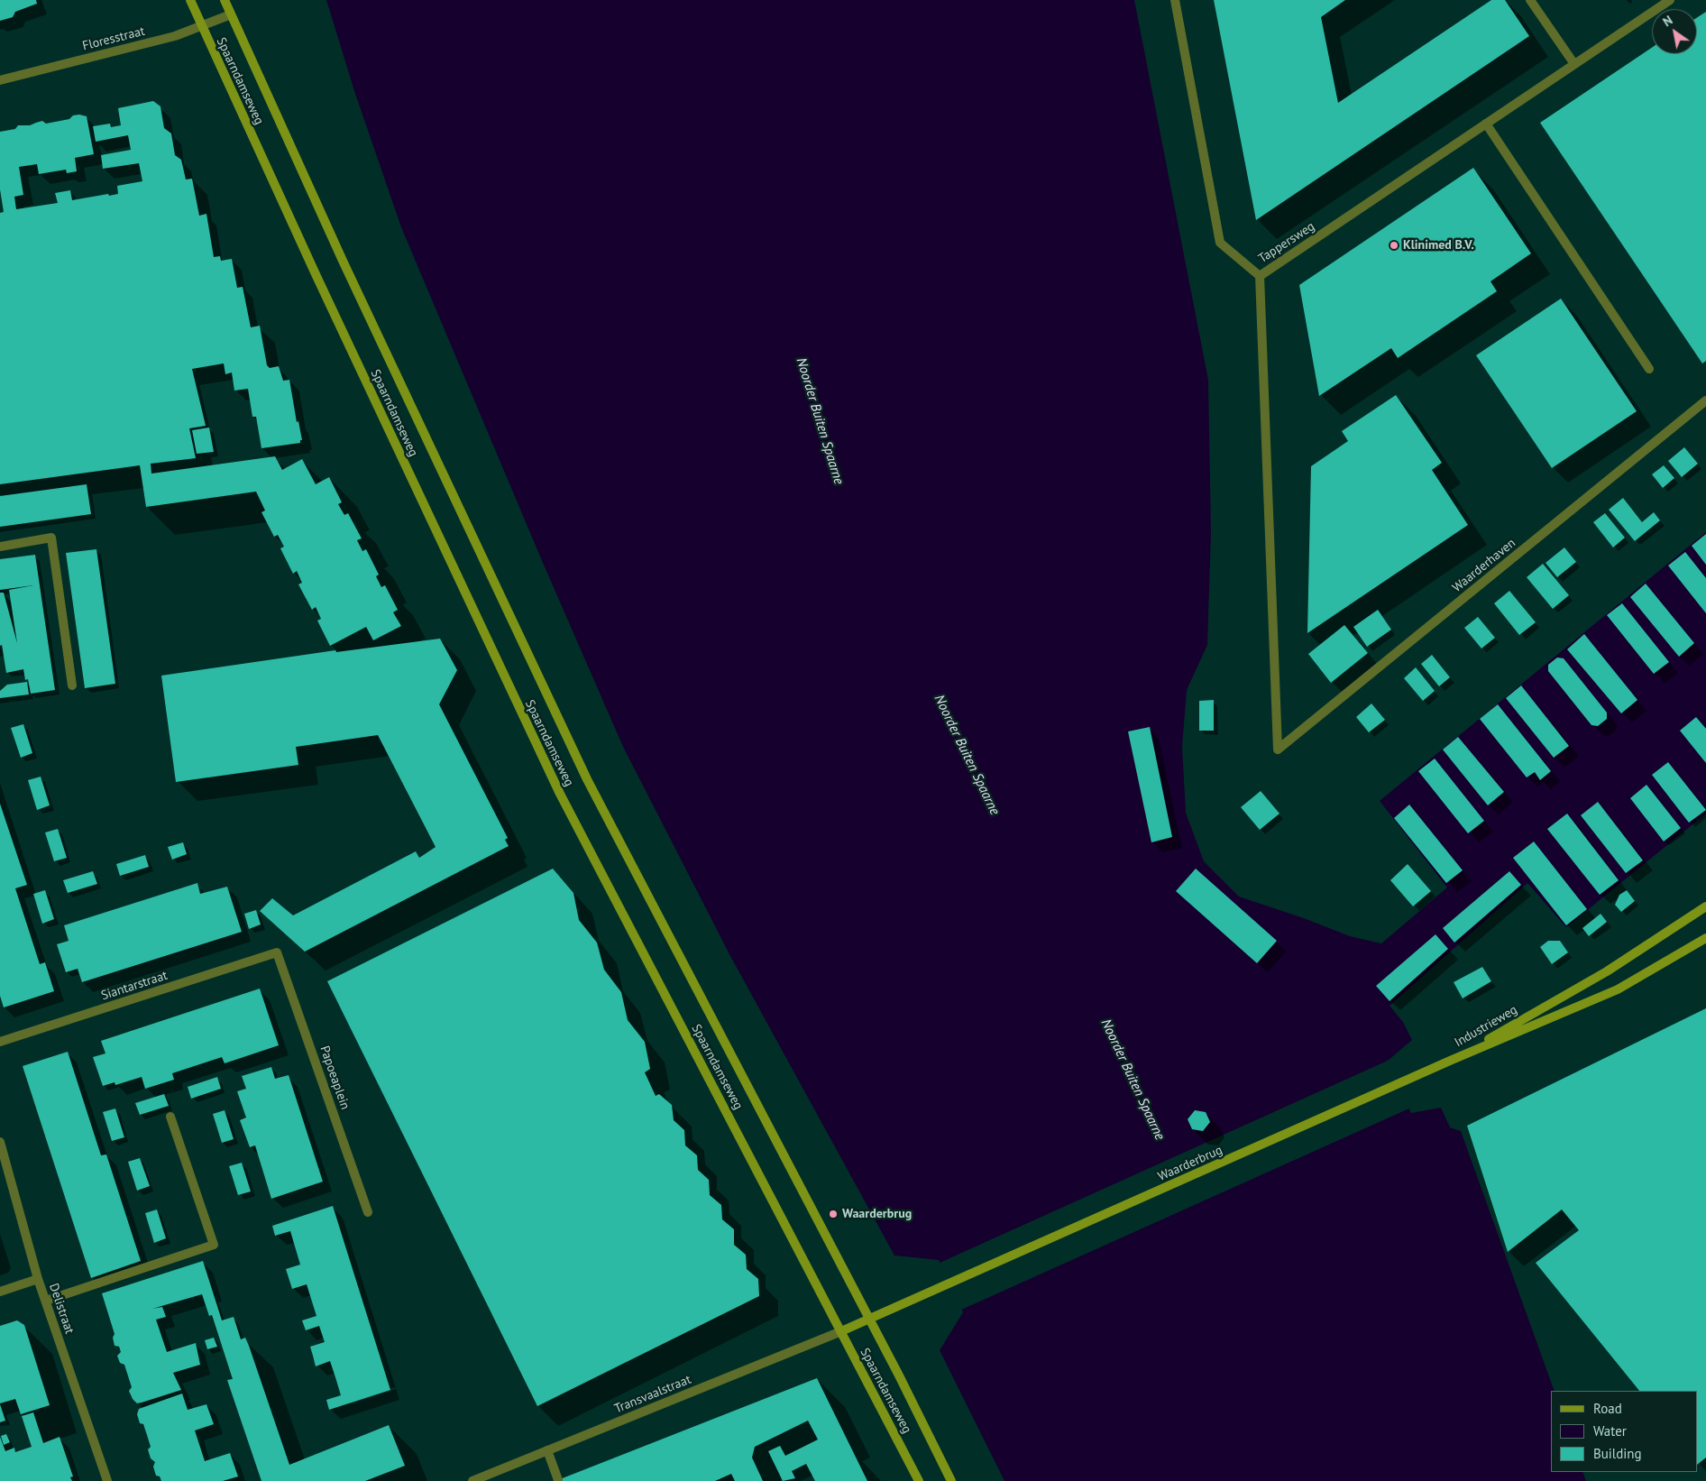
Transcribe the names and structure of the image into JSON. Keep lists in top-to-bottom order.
{
  "streets": {
    "main road": ["Spaarndamseweg", "Industrieweg", "Waarderbrug"],
    "street": [
      "Floresstraat",
      "Tappersweg",
      "Waarderhaven",
      "Siantarstraat",
      "Papoeaplein",
      "Delistraat",
      "Transvaalstraat"
    ]
  },
  "crossings": [
    ["Floresstraat", "Spaarndamseweg"],
    ["Spaarndamseweg", "Waarderbrug"],
    ["Spaarndamseweg", "Transvaalstraat"],
    ["Tappersweg", "Waarderhaven"],
    ["Siantarstraat", "Papoeaplein"],
    ["Industrieweg", "Waarderbrug"],
    ["Waarderbrug", "Transvaalstraat"]
  ],
  "water": ["Noorder Buiten Spaarne"],
  "places": ["Klinimed B.V.", "Waarderbrug"],
  "legend": ["Road", "Water", "Building"],
  "north": "top left"
}
